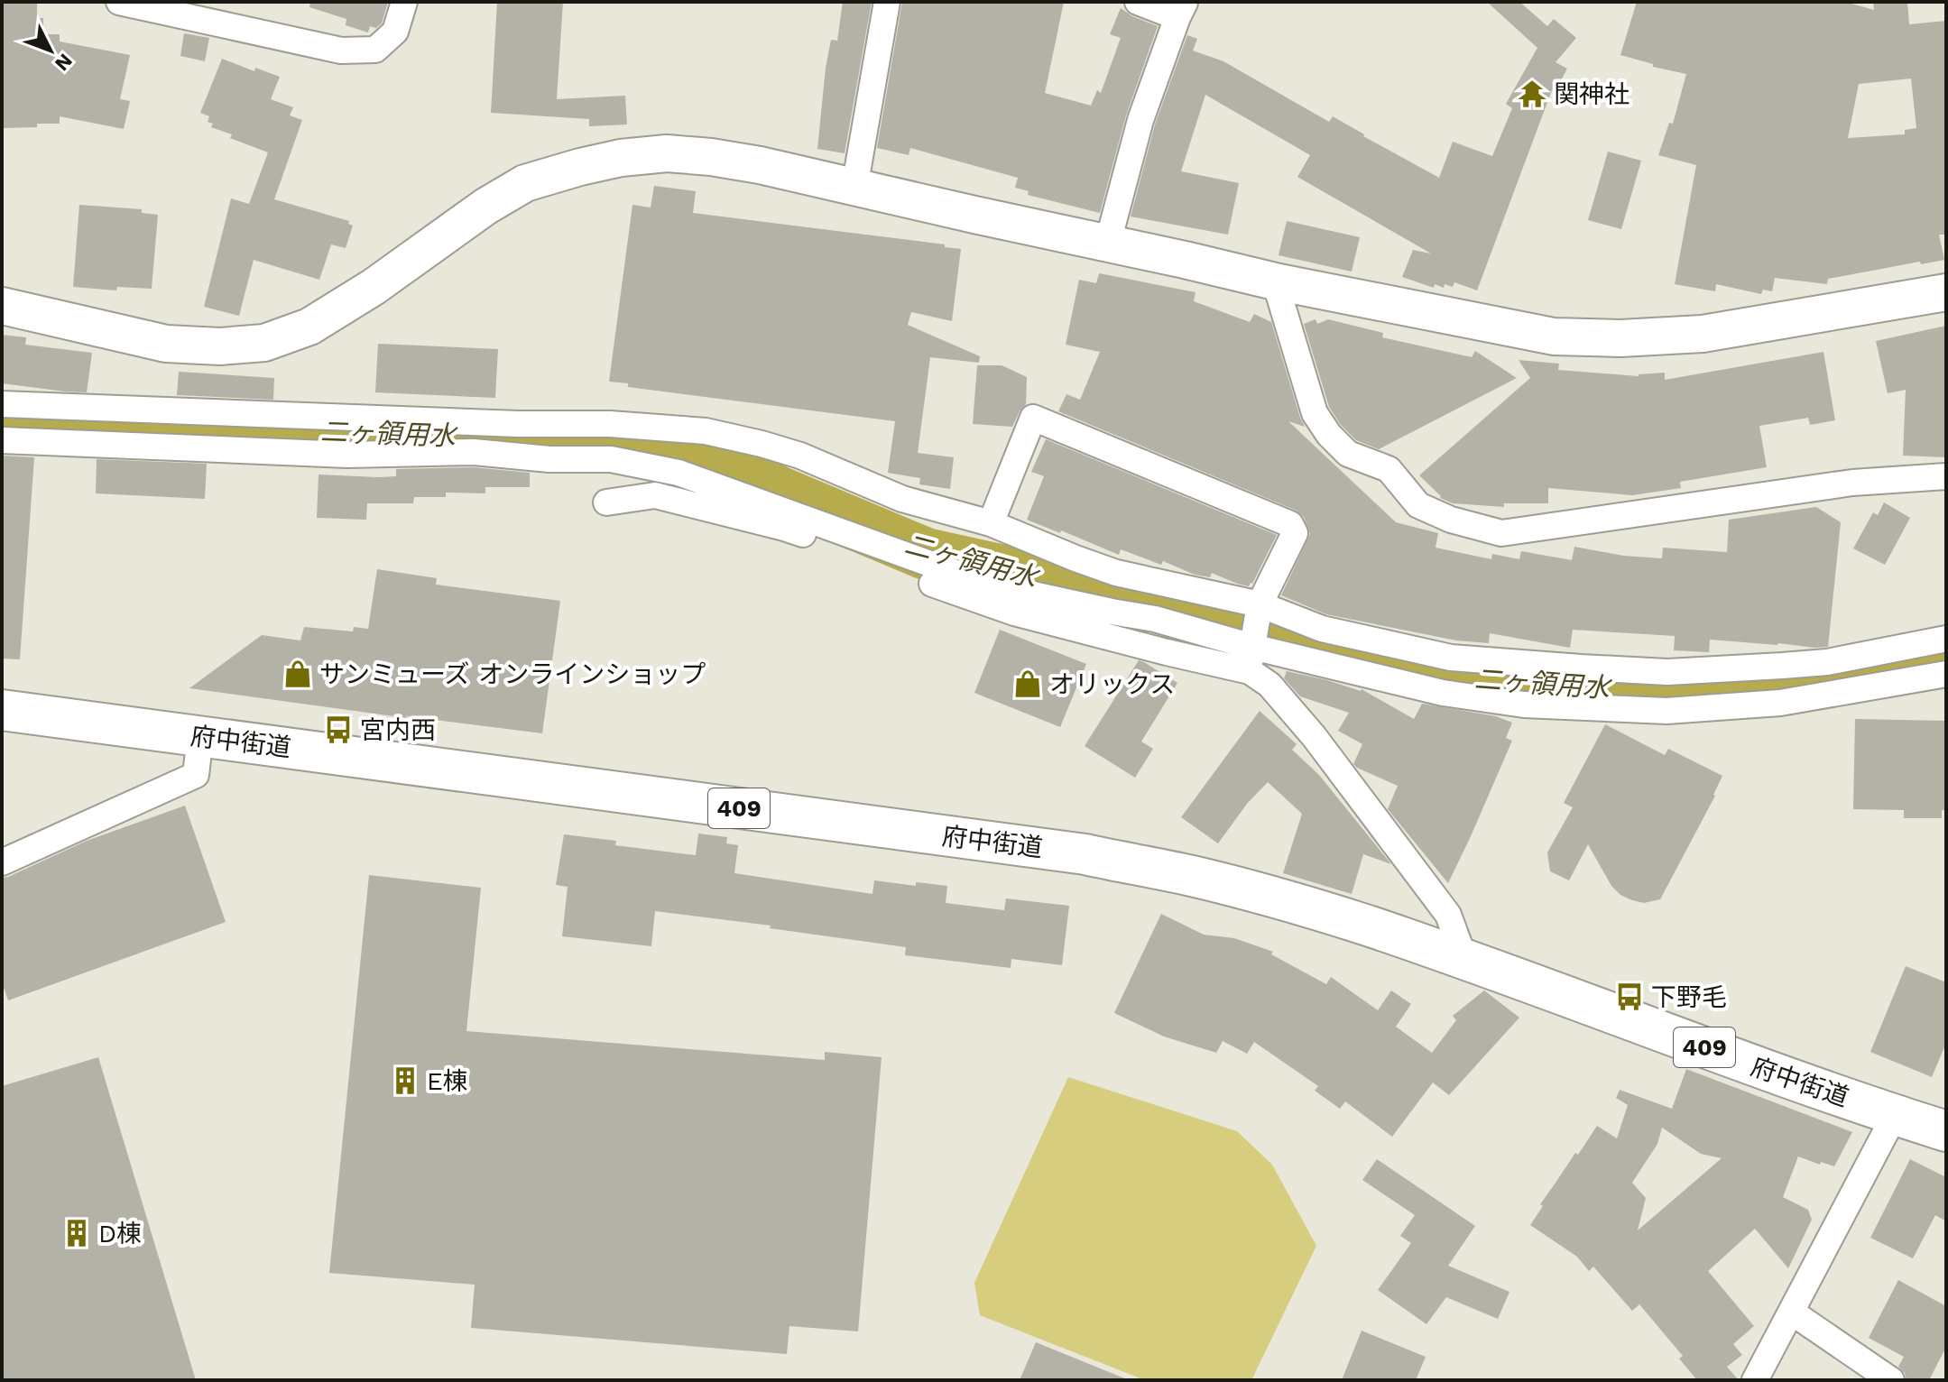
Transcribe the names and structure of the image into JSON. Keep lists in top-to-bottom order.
{
  "streets": {
    "highway": ["府中街道", "409"]
  },
  "water": ["二ヶ領用水"],
  "places": {
    "temple": ["関神社"],
    "shop": ["サンミューズ オンラインショップ", "オリックス"],
    "bus stop": ["宮内西", "下野毛"],
    "building": ["E棟", "D棟"]
  },
  "north": "bottom right"
}
